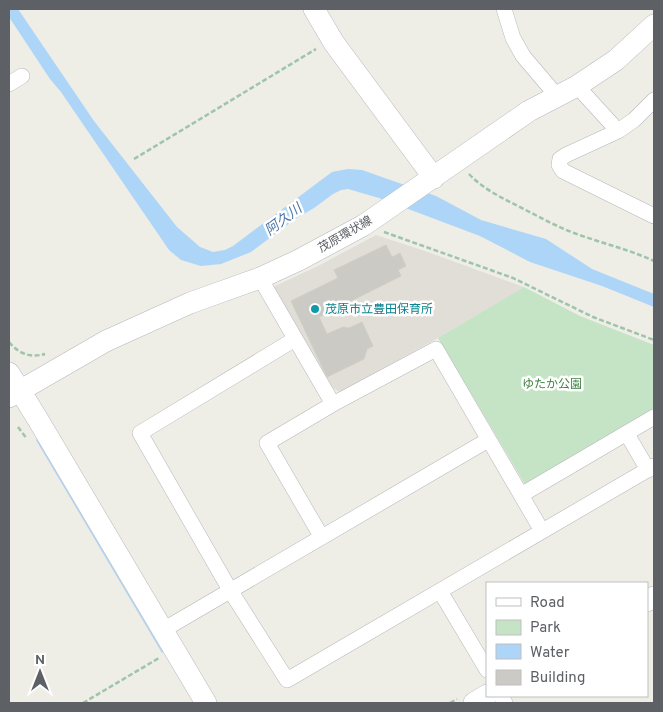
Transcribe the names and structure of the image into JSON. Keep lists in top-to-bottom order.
{
  "streets": {
    "main road": ["茂原環状線"]
  },
  "water": ["阿久川"],
  "parks": ["ゆたか公園"],
  "places": ["茂原市立豊田保育所"],
  "legend": [
    "Road",
    "Park",
    "Water",
    "Building"
  ],
  "north": "top"
}
